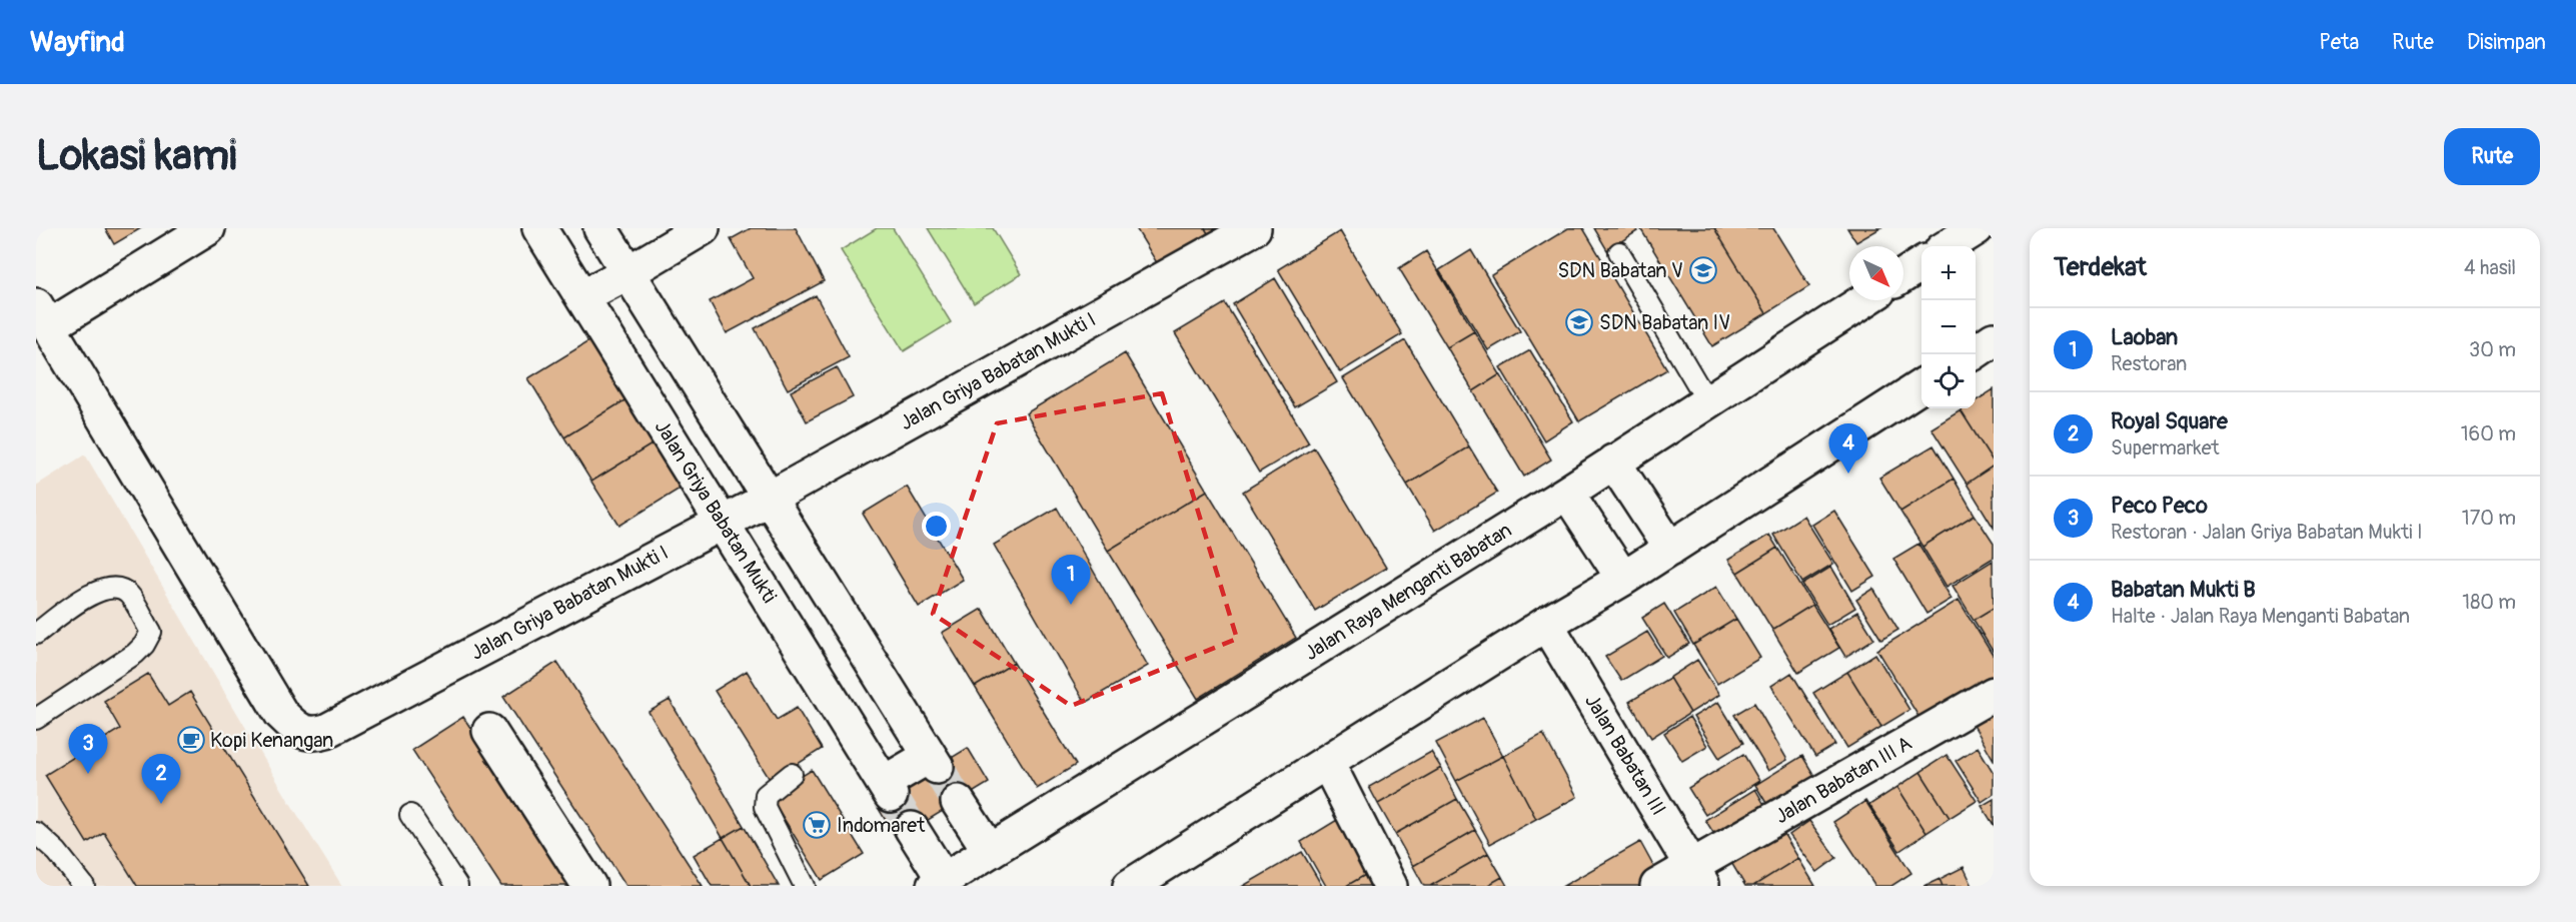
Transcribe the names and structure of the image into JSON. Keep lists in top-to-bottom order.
{
  "streets": {
    "street": [
      "Jalan Griya Babatan Mukti I",
      "Jalan Griya Babatan Mukti",
      "Jalan Raya Menganti Babatan",
      "Jalan Babatan III",
      "Jalan Babatan III A"
    ]
  },
  "crossings": [
    ["Jalan Griya Babatan Mukti I", "Jalan Griya Babatan Mukti"],
    ["Jalan Babatan III", "Jalan Babatan III A"]
  ],
  "places": {
    "school or university": ["SDN Babatan V", "SDN Babatan IV"],
    "cafe": ["Kopi Kenangan"],
    "supermarket": ["Indomaret"]
  },
  "north": "bottom right",
  "page": {
    "header": "Wayfind",
    "nav": ["Peta", "Rute", "Disimpan"],
    "buttons": "Rute",
    "title": "Lokasi kami",
    "heading": ["Terdekat", "4 hasil"],
    "map_buttons": ["+", "−"],
    "list": [
      {
        "mark": "1",
        "name": "Laoban",
        "note": "Restoran",
        "value": "30 m"
      },
      {
        "mark": "2",
        "name": "Royal Square",
        "note": "Supermarket",
        "value": "160 m"
      },
      {
        "mark": "3",
        "name": "Peco Peco",
        "note": "Restoran · Jalan Griya Babatan Mukti I",
        "value": "170 m"
      },
      {
        "mark": "4",
        "name": "Babatan Mukti B",
        "note": "Halte · Jalan Raya Menganti Babatan",
        "value": "180 m"
      }
    ],
    "pins": [
      "4",
      "1",
      "3",
      "2"
    ]
  }
}
